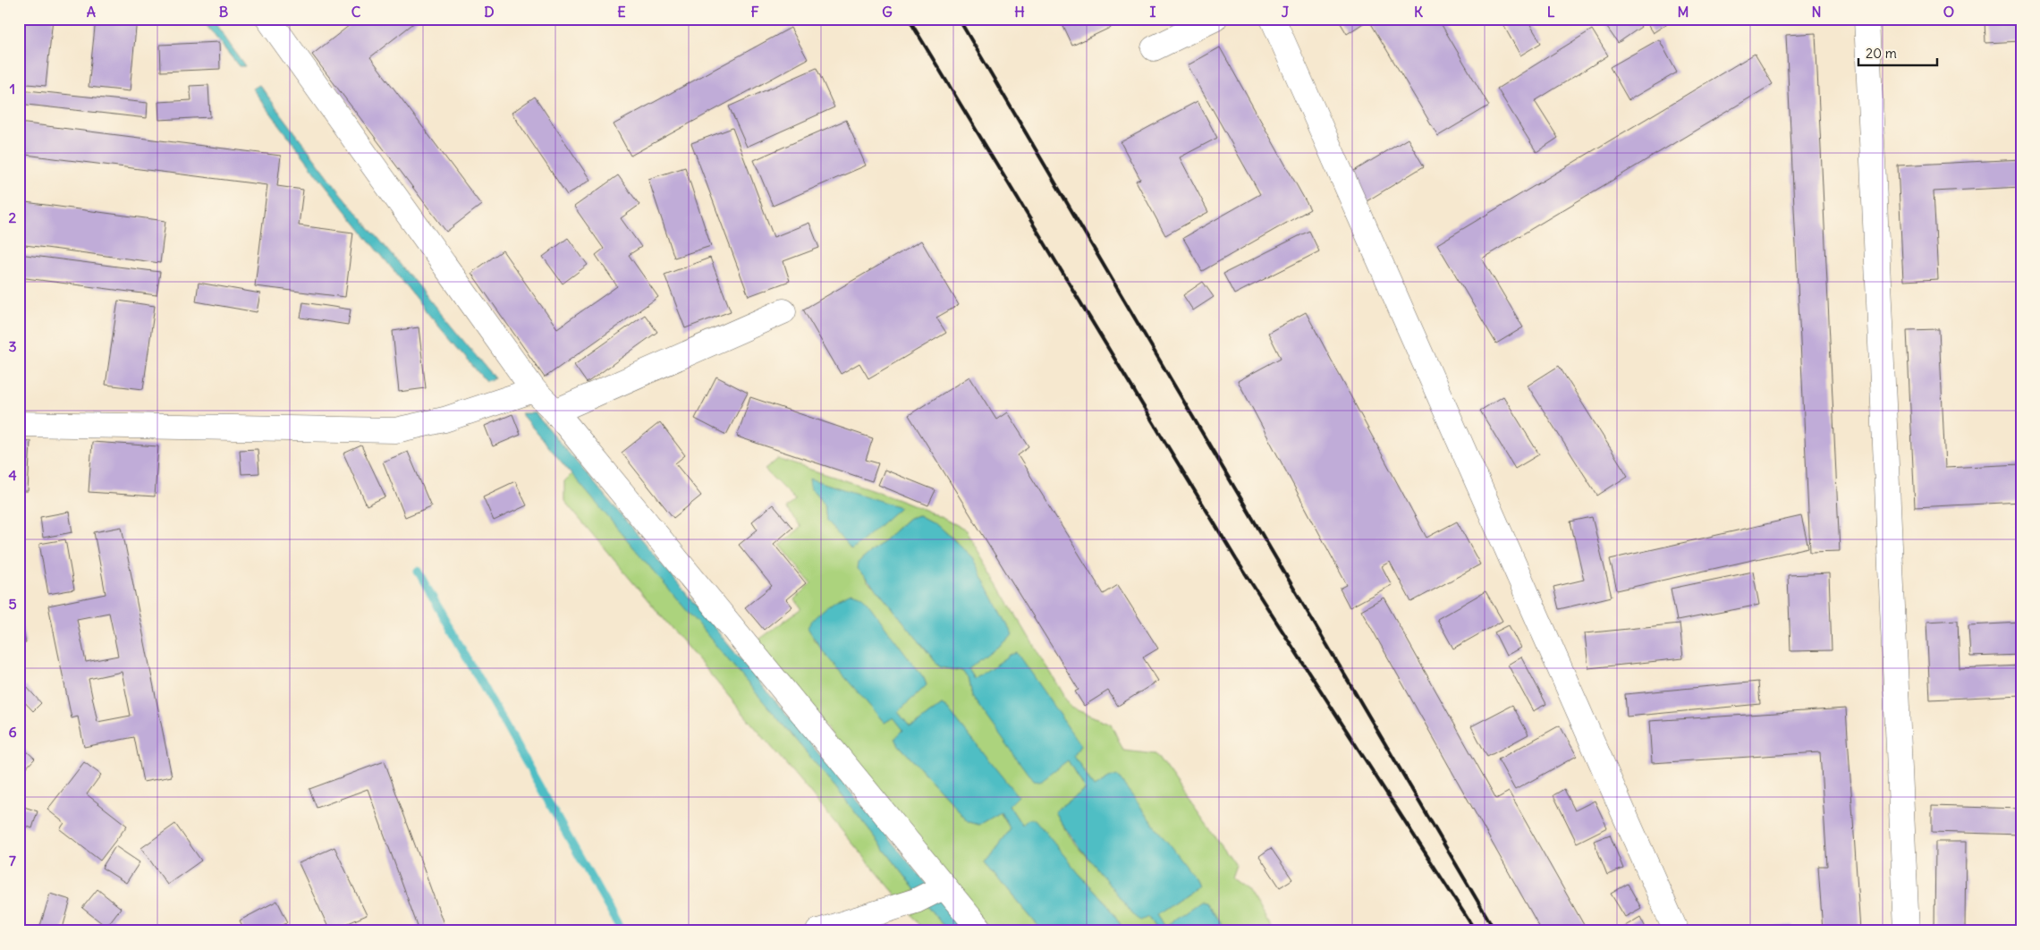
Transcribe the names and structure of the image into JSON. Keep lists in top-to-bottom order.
{
  "scale_bar": "20 m",
  "grid": {
    "columns": [
      "A",
      "B",
      "C",
      "D",
      "E",
      "F",
      "G",
      "H",
      "I",
      "J",
      "K",
      "L",
      "M",
      "N",
      "O"
    ],
    "rows": [
      "1",
      "2",
      "3",
      "4",
      "5",
      "6",
      "7"
    ]
  }
}
